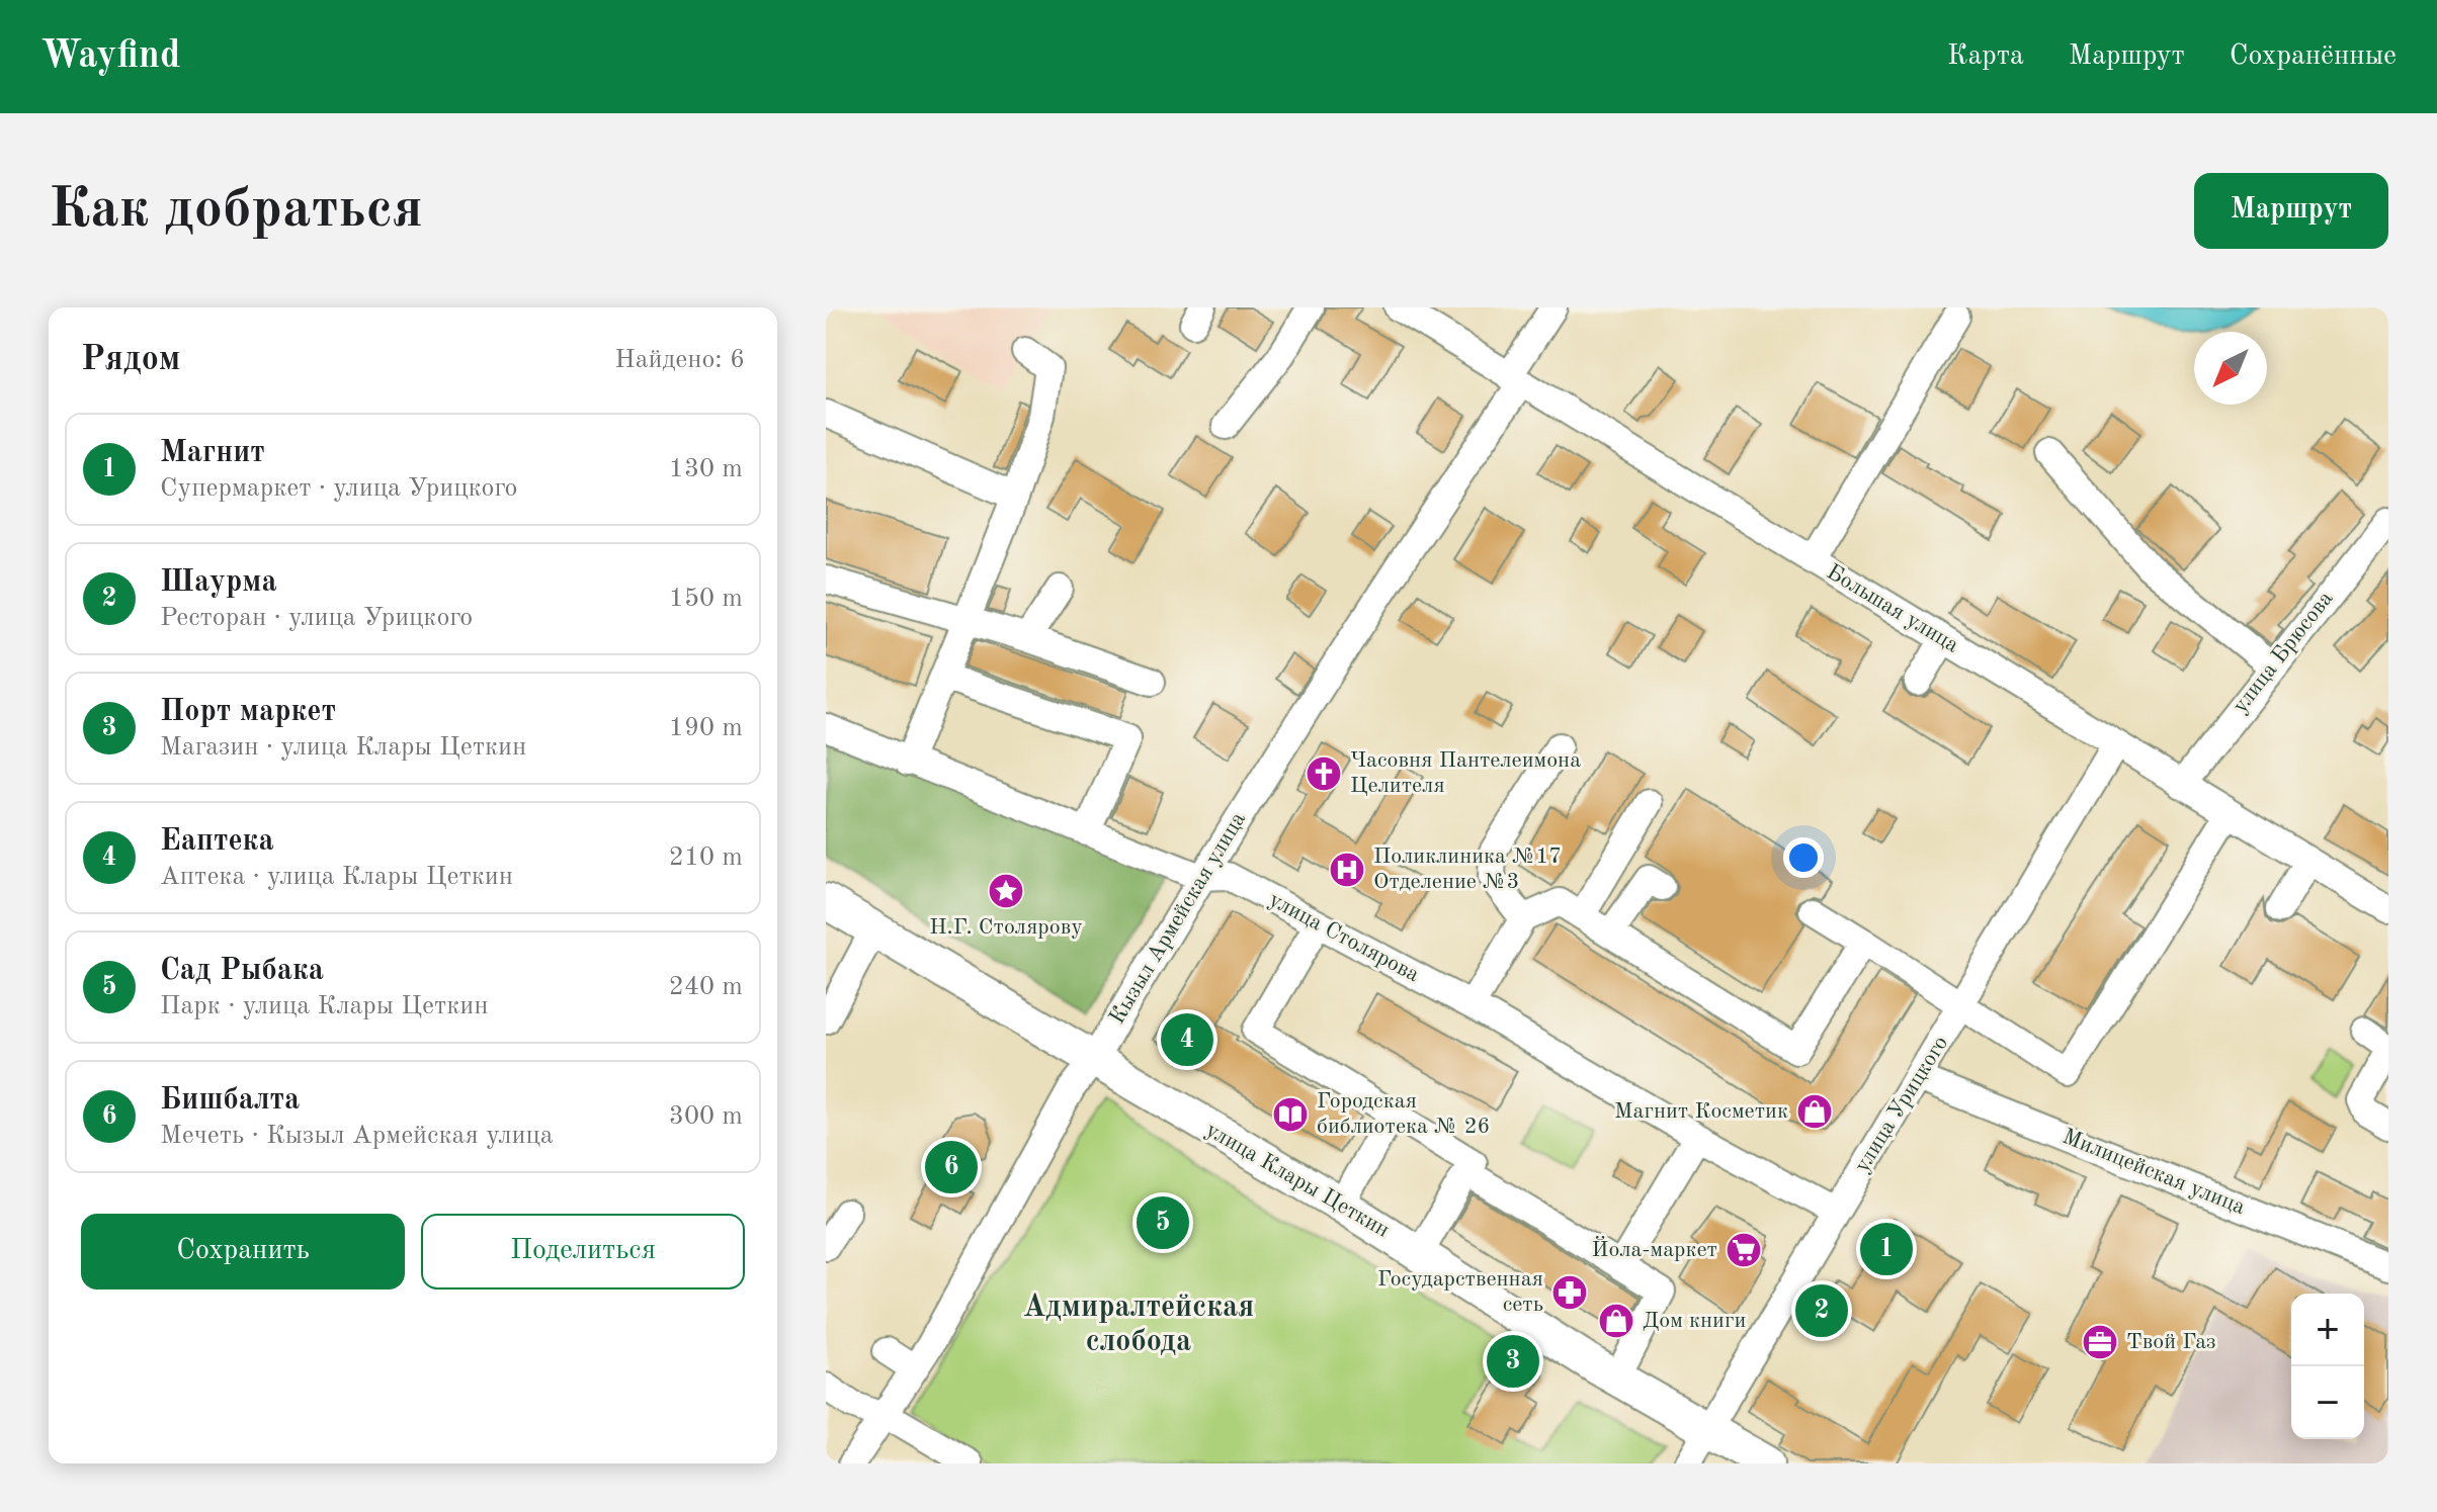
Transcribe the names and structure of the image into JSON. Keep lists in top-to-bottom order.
{
  "streets": {
    "main road": ["улица Клары Цеткин"],
    "street": [
      "Большая улица",
      "улица Брюсова",
      "Кызыл Армейская улица",
      "улица Столярова",
      "улица Урицкого",
      "Милицейская улица"
    ]
  },
  "crossings": [
    ["Большая улица", "улица Брюсова"],
    ["Большая улица", "Кызыл Армейская улица"],
    ["Большая улица", "улица Урицкого"],
    ["Кызыл Армейская улица", "улица Столярова"],
    ["Кызыл Армейская улица", "улица Клары Цеткин"],
    ["улица Столярова", "улица Урицкого"],
    ["улица Урицкого", "Милицейская улица"],
    ["улица Урицкого", "улица Клары Цеткин"]
  ],
  "districts": ["Адмиралтейская слобода"],
  "places": {
    "church": ["Часовня Пантелеимона Целителя"],
    "hospital": ["Поликлиника №17 Отделение №3"],
    "place": ["Н.Г. Столярову"],
    "shop": ["Магнит Косметик", "Дом книги"],
    "library": ["Городская библиотека № 26"],
    "supermarket": ["Йола-маркет"],
    "pharmacy": ["Государственная сеть"],
    "office": ["Твой Газ"]
  },
  "north": "bottom left",
  "page": {
    "header": "Wayfind",
    "nav": ["Карта", "Маршрут", "Сохранённые"],
    "buttons": [
      "Маршрут",
      ["Сохранить", "Поделиться"]
    ],
    "title": "Как добраться",
    "heading": ["Рядом", "Найдено: 6"],
    "list": [
      {
        "mark": "1",
        "name": "Магнит",
        "note": "Супермаркет · улица Урицкого",
        "value": "130 m"
      },
      {
        "mark": "2",
        "name": "Шаурма",
        "note": "Ресторан · улица Урицкого",
        "value": "150 m"
      },
      {
        "mark": "3",
        "name": "Порт маркет",
        "note": "Магазин · улица Клары Цеткин",
        "value": "190 m"
      },
      {
        "mark": "4",
        "name": "Еаптека",
        "note": "Аптека · улица Клары Цеткин",
        "value": "210 m"
      },
      {
        "mark": "5",
        "name": "Сад Рыбака",
        "note": "Парк · улица Клары Цеткин",
        "value": "240 m"
      },
      {
        "mark": "6",
        "name": "Бишбалта",
        "note": "Мечеть · Кызыл Армейская улица",
        "value": "300 m"
      }
    ],
    "pins": [
      "4",
      "6",
      "5",
      "1",
      "2",
      "3"
    ],
    "map_buttons": ["+", "−"]
  }
}
